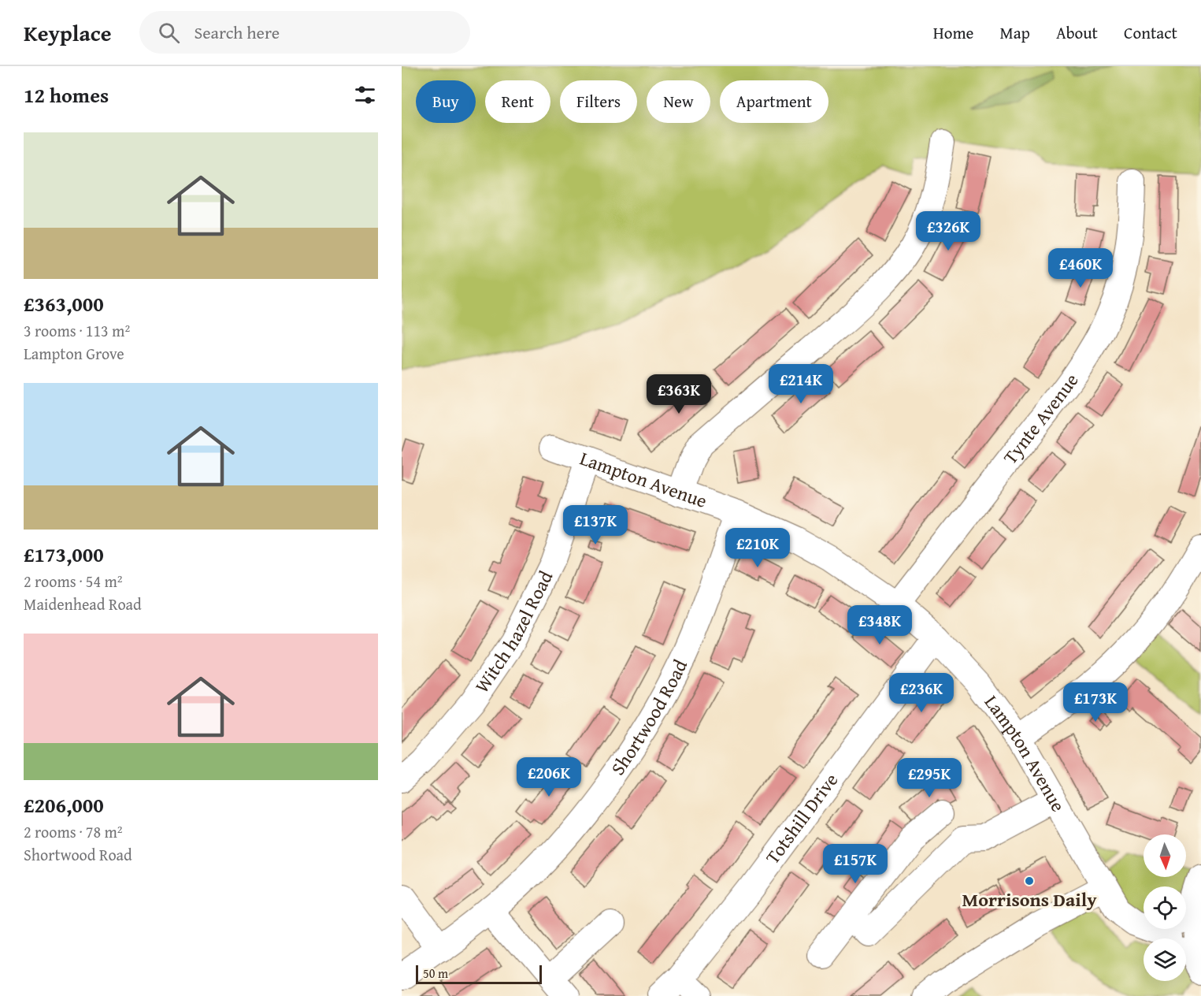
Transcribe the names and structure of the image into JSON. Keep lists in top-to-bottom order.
{
  "streets": {
    "street": [
      "Tynte Avenue",
      "Lampton Avenue",
      "Witch hazel Road",
      "Shortwood Road",
      "Totshill Drive"
    ]
  },
  "crossings": [
    ["Tynte Avenue", "Lampton Avenue"],
    ["Lampton Avenue", "Witch hazel Road"],
    ["Lampton Avenue", "Shortwood Road"],
    ["Lampton Avenue", "Totshill Drive"]
  ],
  "places": ["Morrisons Daily"],
  "scale_bar": "50 m",
  "north": "bottom",
  "page": {
    "header": "Keyplace",
    "search": "Search here",
    "nav": [
      "Home",
      "Map",
      "About",
      "Contact"
    ],
    "heading": "12 homes",
    "chip": [
      "Buy",
      "Rent",
      "Filters",
      "New",
      "Apartment"
    ],
    "list": [
      {
        "name": "£363,000",
        "note": "3 rooms · 113 m² · Lampton Grove"
      },
      {
        "name": "£173,000",
        "note": "2 rooms · 54 m² · Maidenhead Road"
      },
      {
        "name": "£206,000",
        "note": "2 rooms · 78 m² · Shortwood Road"
      }
    ],
    "price": [
      "£326K",
      "£460K",
      "£214K",
      "£363K",
      "£137K",
      "£210K",
      "£348K",
      "£236K",
      "£173K",
      "£206K",
      "£295K",
      "£157K"
    ],
    "scale": "50 m"
  }
}
